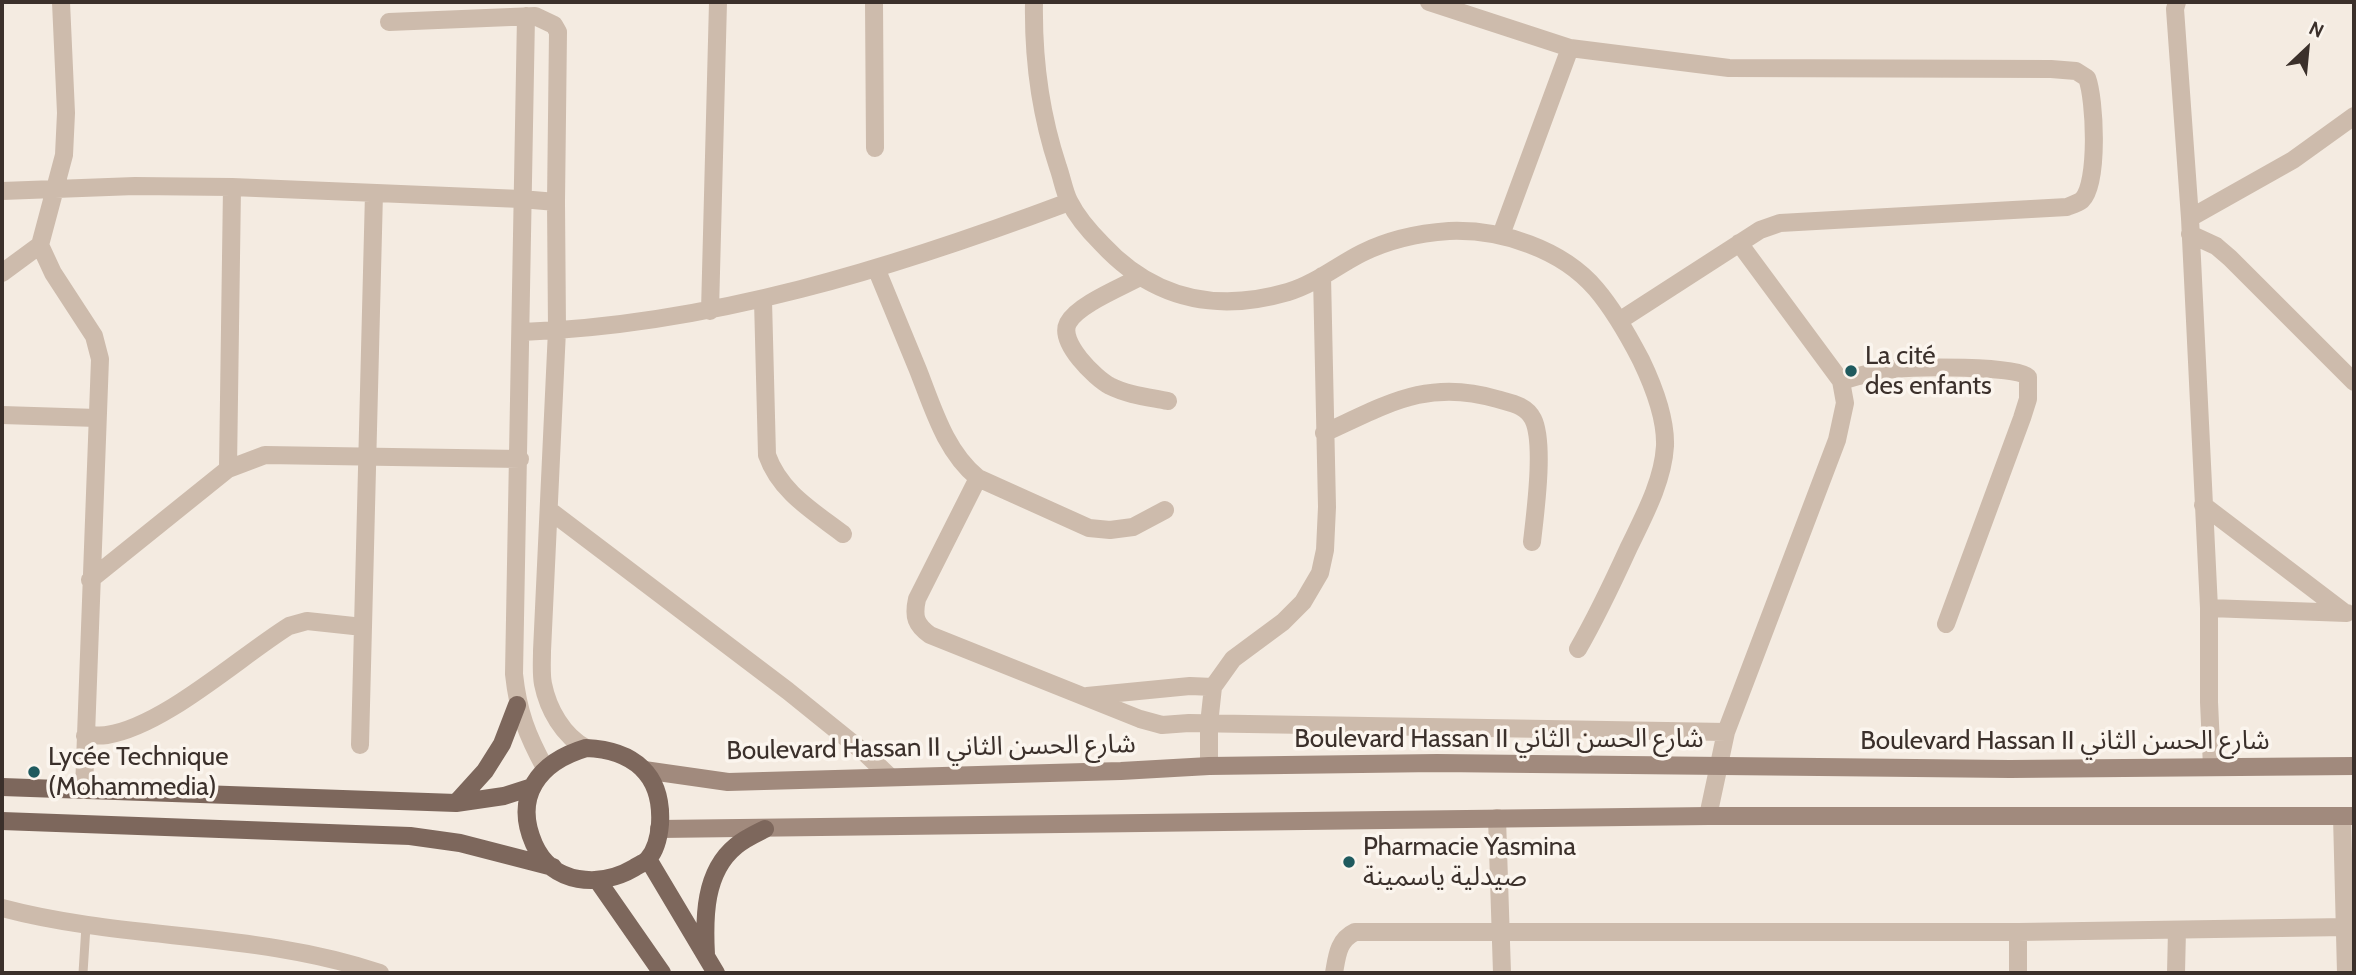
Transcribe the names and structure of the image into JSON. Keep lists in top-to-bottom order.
{
  "streets": {
    "main road": ["Boulevard Hassan II شارع الحسن الثاني"]
  },
  "places": ["La cité des enfants", "Lycée Technique (Mohammedia)", "Pharmacie Yasmina صيدلية ياسمينة"],
  "north": "top right"
}
